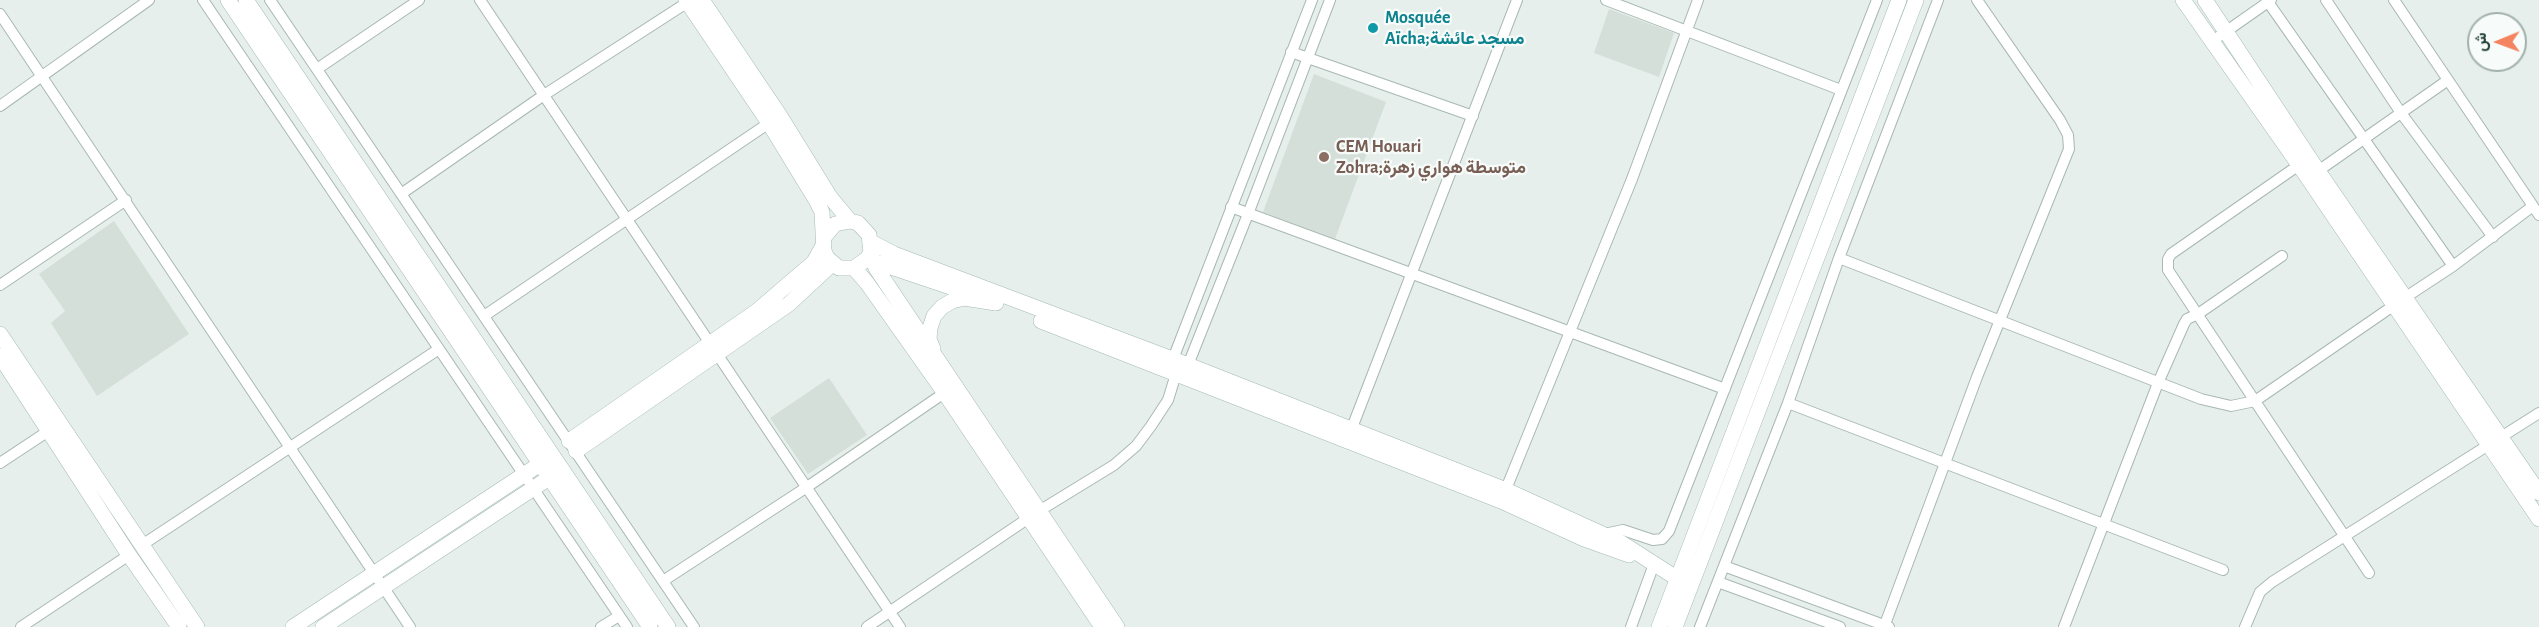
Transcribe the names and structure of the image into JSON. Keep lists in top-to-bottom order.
{
  "places": ["Mosquée Aïcha;مسجد عائشة", "CEM Houari Zohra;متوسطة هواري زهرة"],
  "north": "left"
}
